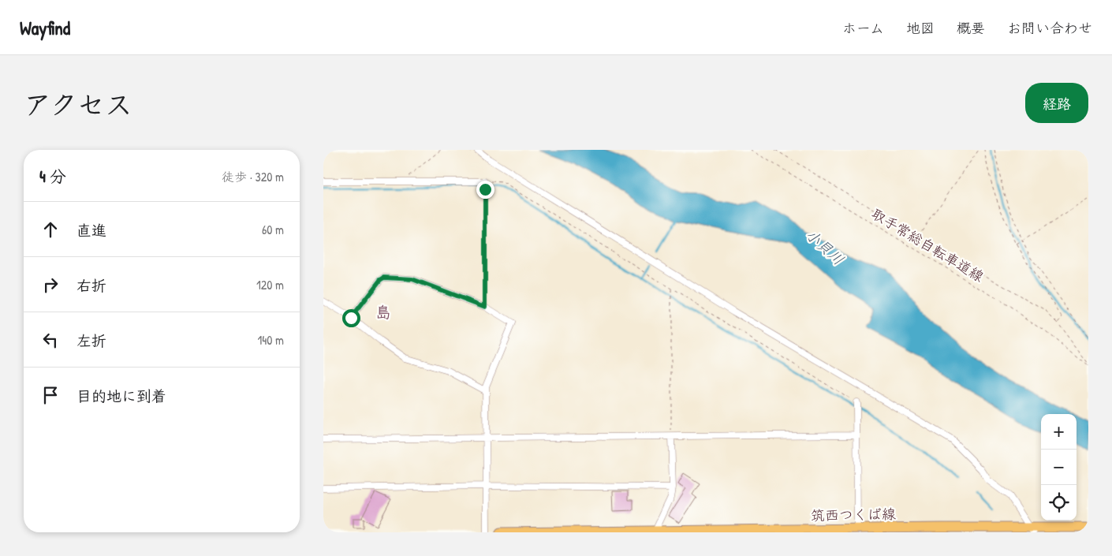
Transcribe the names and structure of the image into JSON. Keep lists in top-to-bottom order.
{
  "streets": {
    "main road": ["筑西つくば線"],
    "path": ["取手常総自転車道線"]
  },
  "districts": ["島"],
  "water": ["小貝川"],
  "page": {
    "header": "Wayfind",
    "nav": [
      "ホーム",
      "地図",
      "概要",
      "お問い合わせ"
    ],
    "title": "アクセス",
    "buttons": "経路",
    "heading": ["4 分", "徒歩 · 320 m"],
    "list": [
      ["直進", "60 m"],
      ["右折", "120 m"],
      ["左折", "140 m"],
      "目的地に到着"
    ],
    "map_buttons": ["+", "−"]
  }
}
